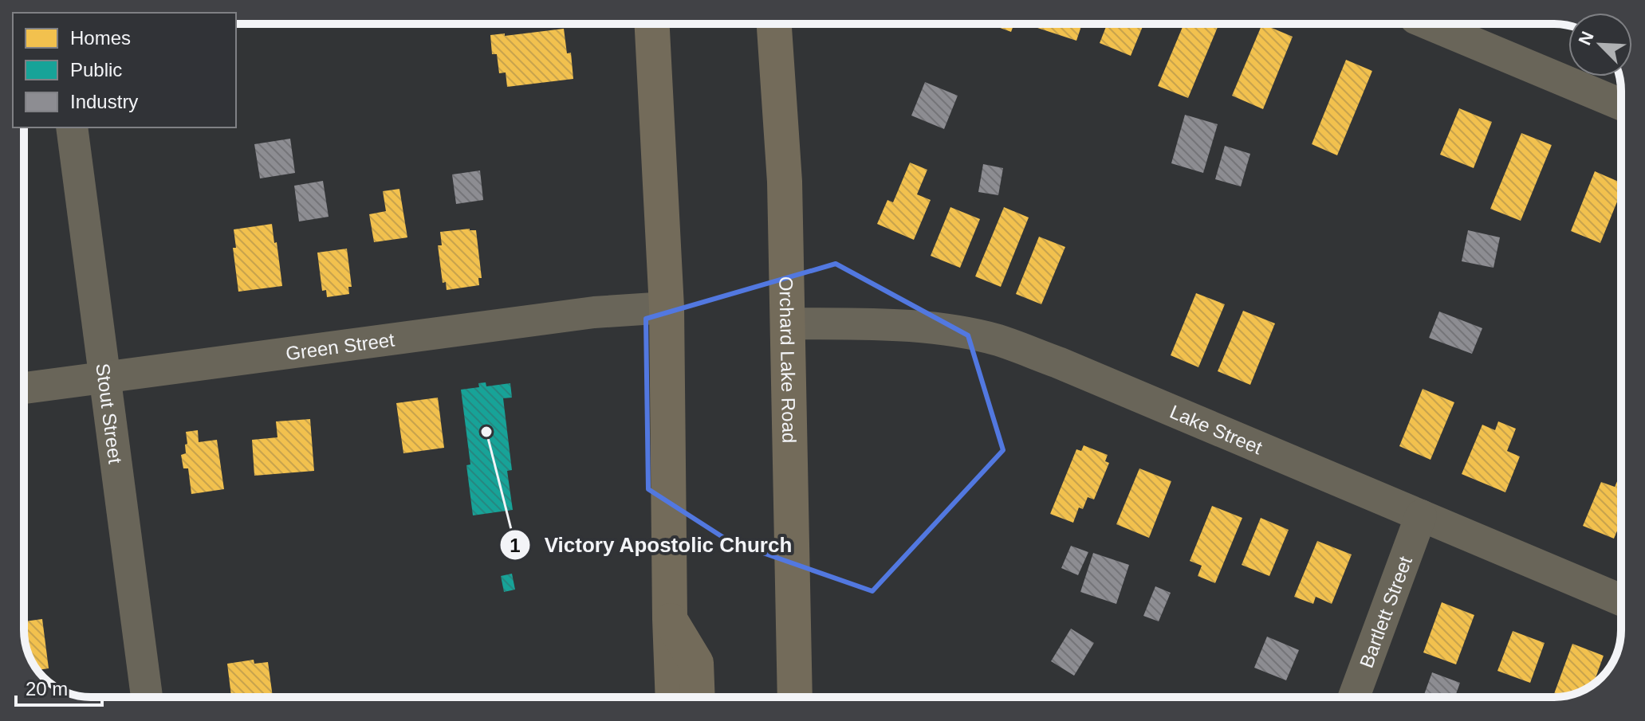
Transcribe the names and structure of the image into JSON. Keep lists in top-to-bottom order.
{
  "streets": {
    "main road": ["Orchard Lake Road"],
    "street": [
      "Green Street",
      "Stout Street",
      "Lake Street",
      "Bartlett Street"
    ]
  },
  "crossings": [
    ["Green Street", "Stout Street"],
    ["Orchard Lake Road", "Lake Street"],
    ["Lake Street", "Bartlett Street"]
  ],
  "places": ["Victory Apostolic Church"],
  "legend": ["Homes", "Public", "Industry"],
  "scale_bar": "20 m",
  "north": "top left"
}
